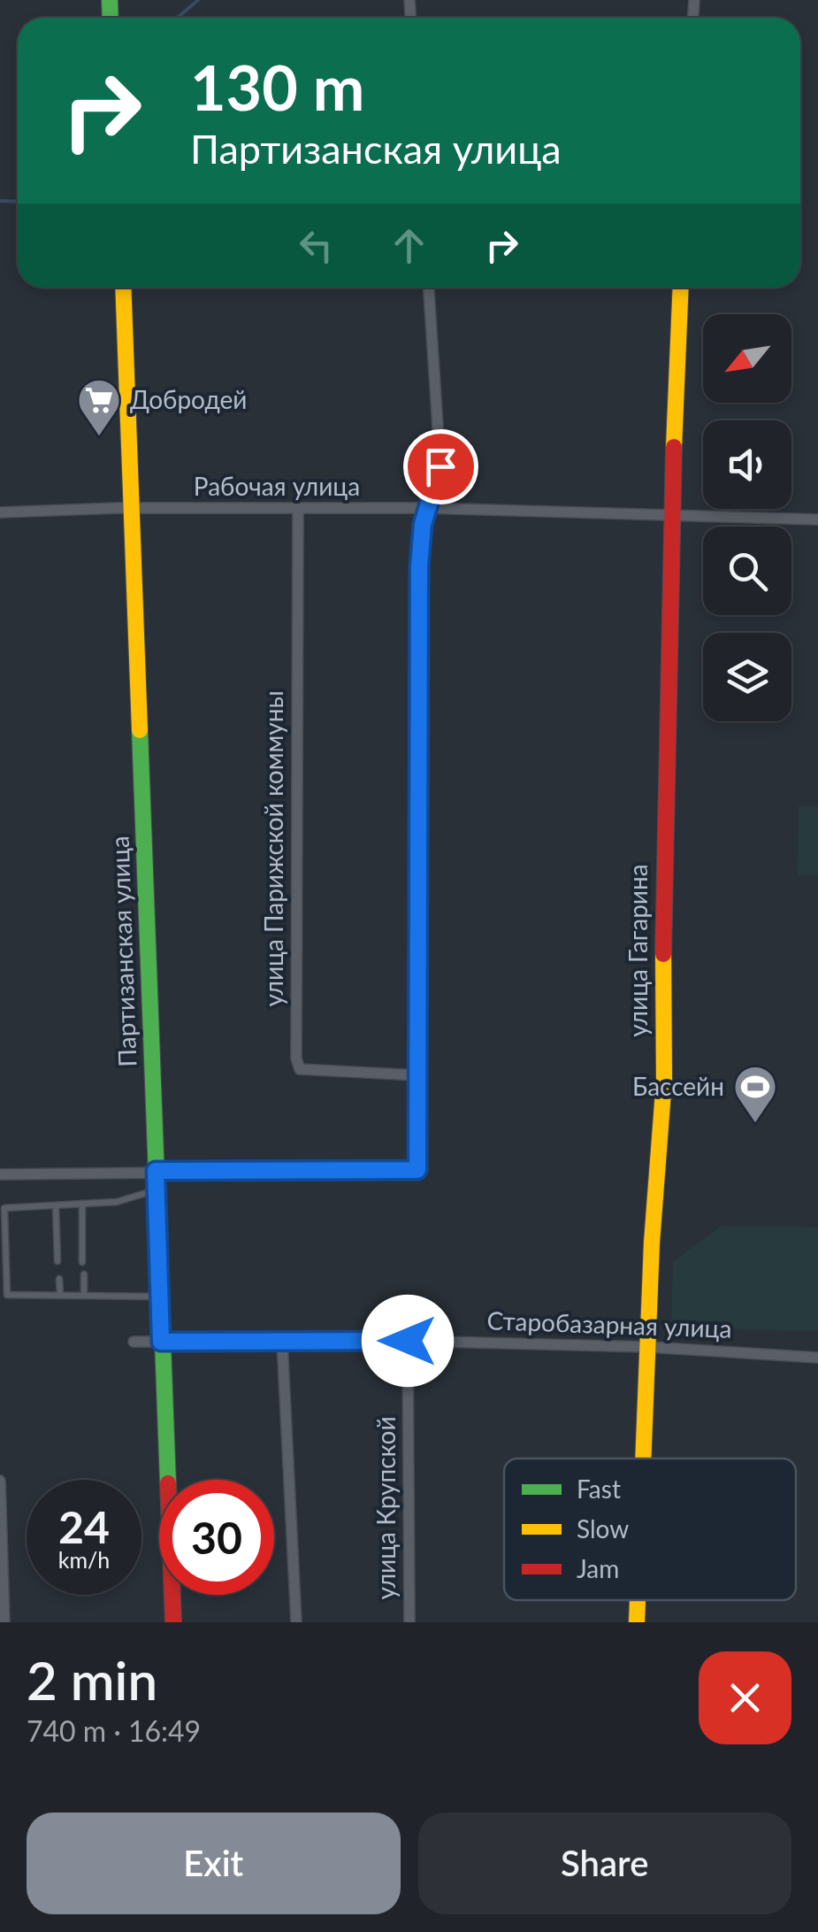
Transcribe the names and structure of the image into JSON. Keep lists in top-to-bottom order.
{
  "streets": {
    "main road": ["улица Гагарина", "Партизанская улица"],
    "street": [
      "Рабочая улица",
      "улица Парижской коммуны",
      "Старобазарная улица",
      "улица Крупской"
    ]
  },
  "crossings": [
    ["Рабочая улица", "улица Парижской коммуны"],
    ["Рабочая улица", "улица Гагарина"],
    ["Рабочая улица", "Партизанская улица"],
    ["улица Гагарина", "Старобазарная улица"],
    ["Партизанская улица", "Старобазарная улица"],
    ["Старобазарная улица", "улица Крупской"]
  ],
  "places": {
    "supermarket": ["Добродей"],
    "sports": ["Бассейн"]
  },
  "legend": ["Fast", "Slow", "Jam"],
  "north": "bottom left",
  "page": {
    "turn": ["130 m", "Партизанская улица"],
    "speed": "24 km/h",
    "limit": "30",
    "heading": ["2 min", "740 m · 16:49"],
    "buttons": ["Exit", "Share"]
  }
}
